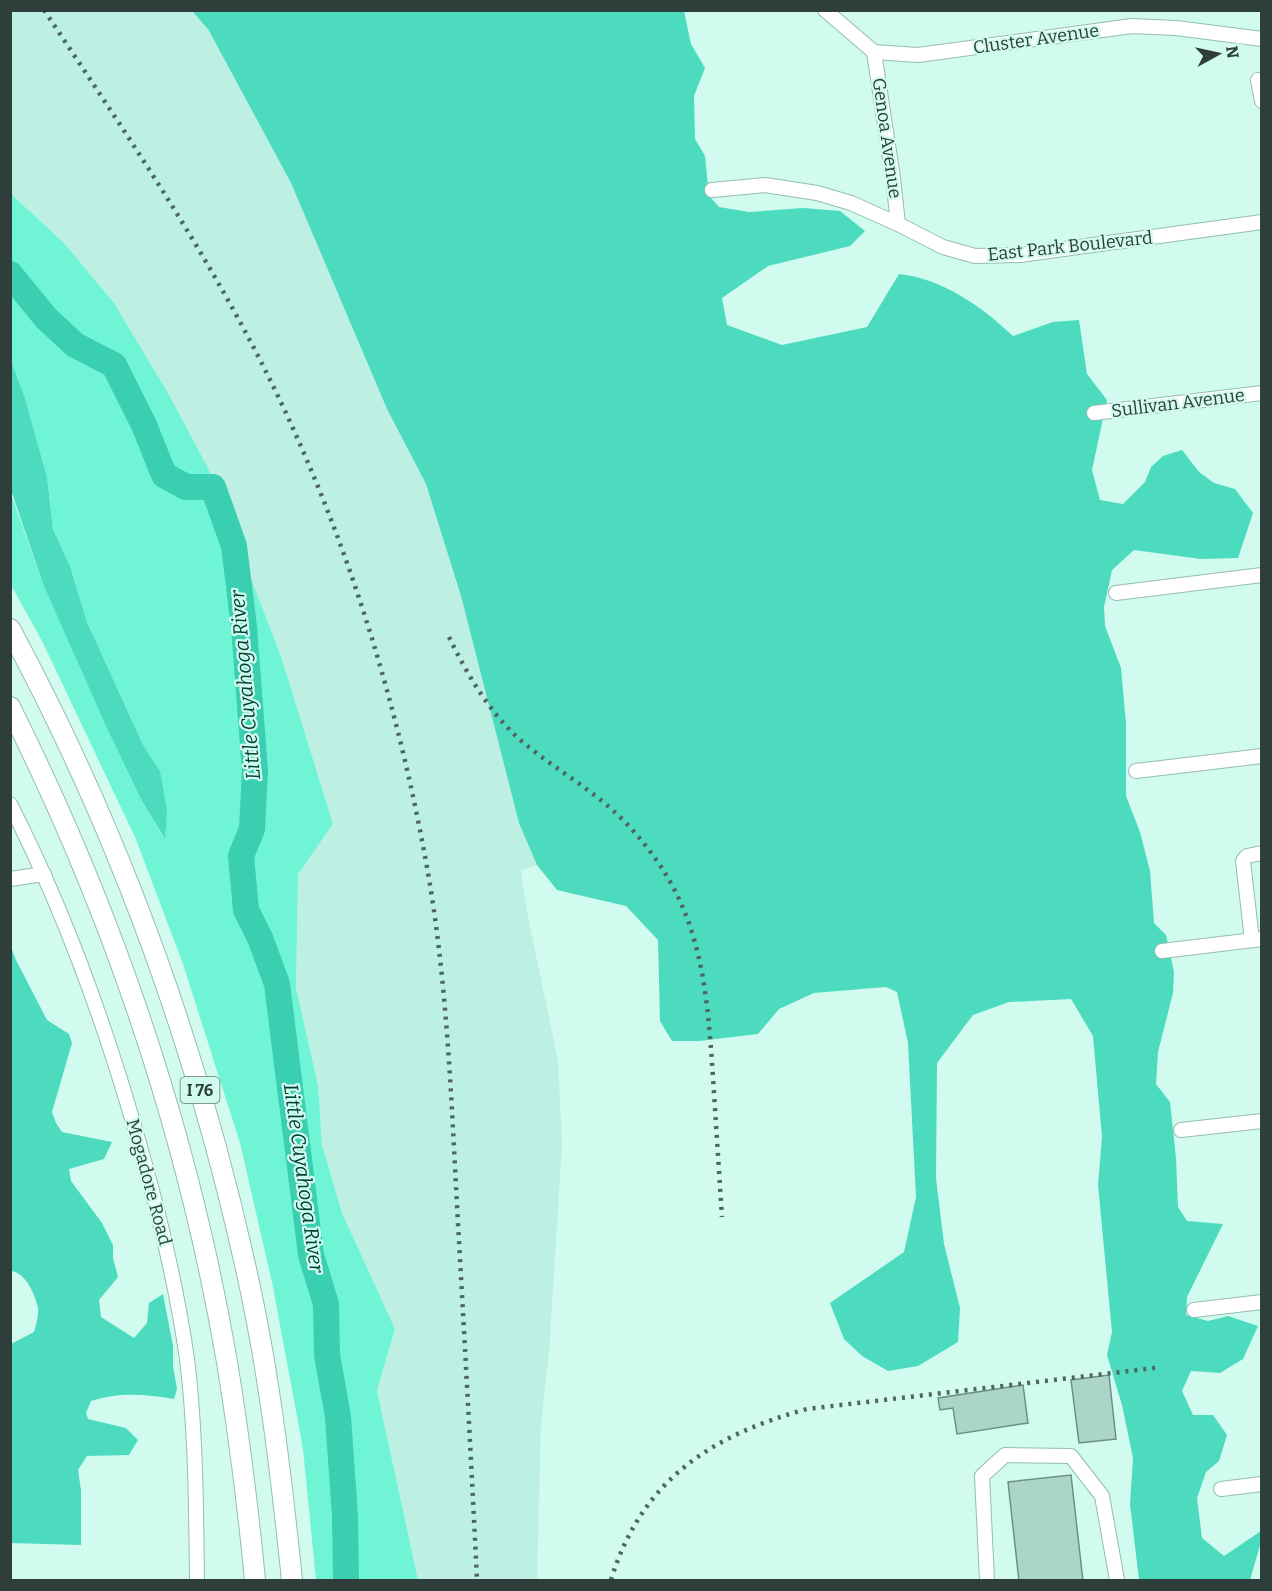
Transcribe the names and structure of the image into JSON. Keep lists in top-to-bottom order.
{
  "streets": {
    "highway": ["I 76"],
    "street": [
      "Cluster Avenue",
      "Genoa Avenue",
      "East Park Boulevard",
      "Sullivan Avenue",
      "Mogadore Road"
    ]
  },
  "crossings": [
    ["Cluster Avenue", "Genoa Avenue"],
    ["Genoa Avenue", "East Park Boulevard"]
  ],
  "water": ["Little Cuyahoga River"],
  "north": "right"
}
